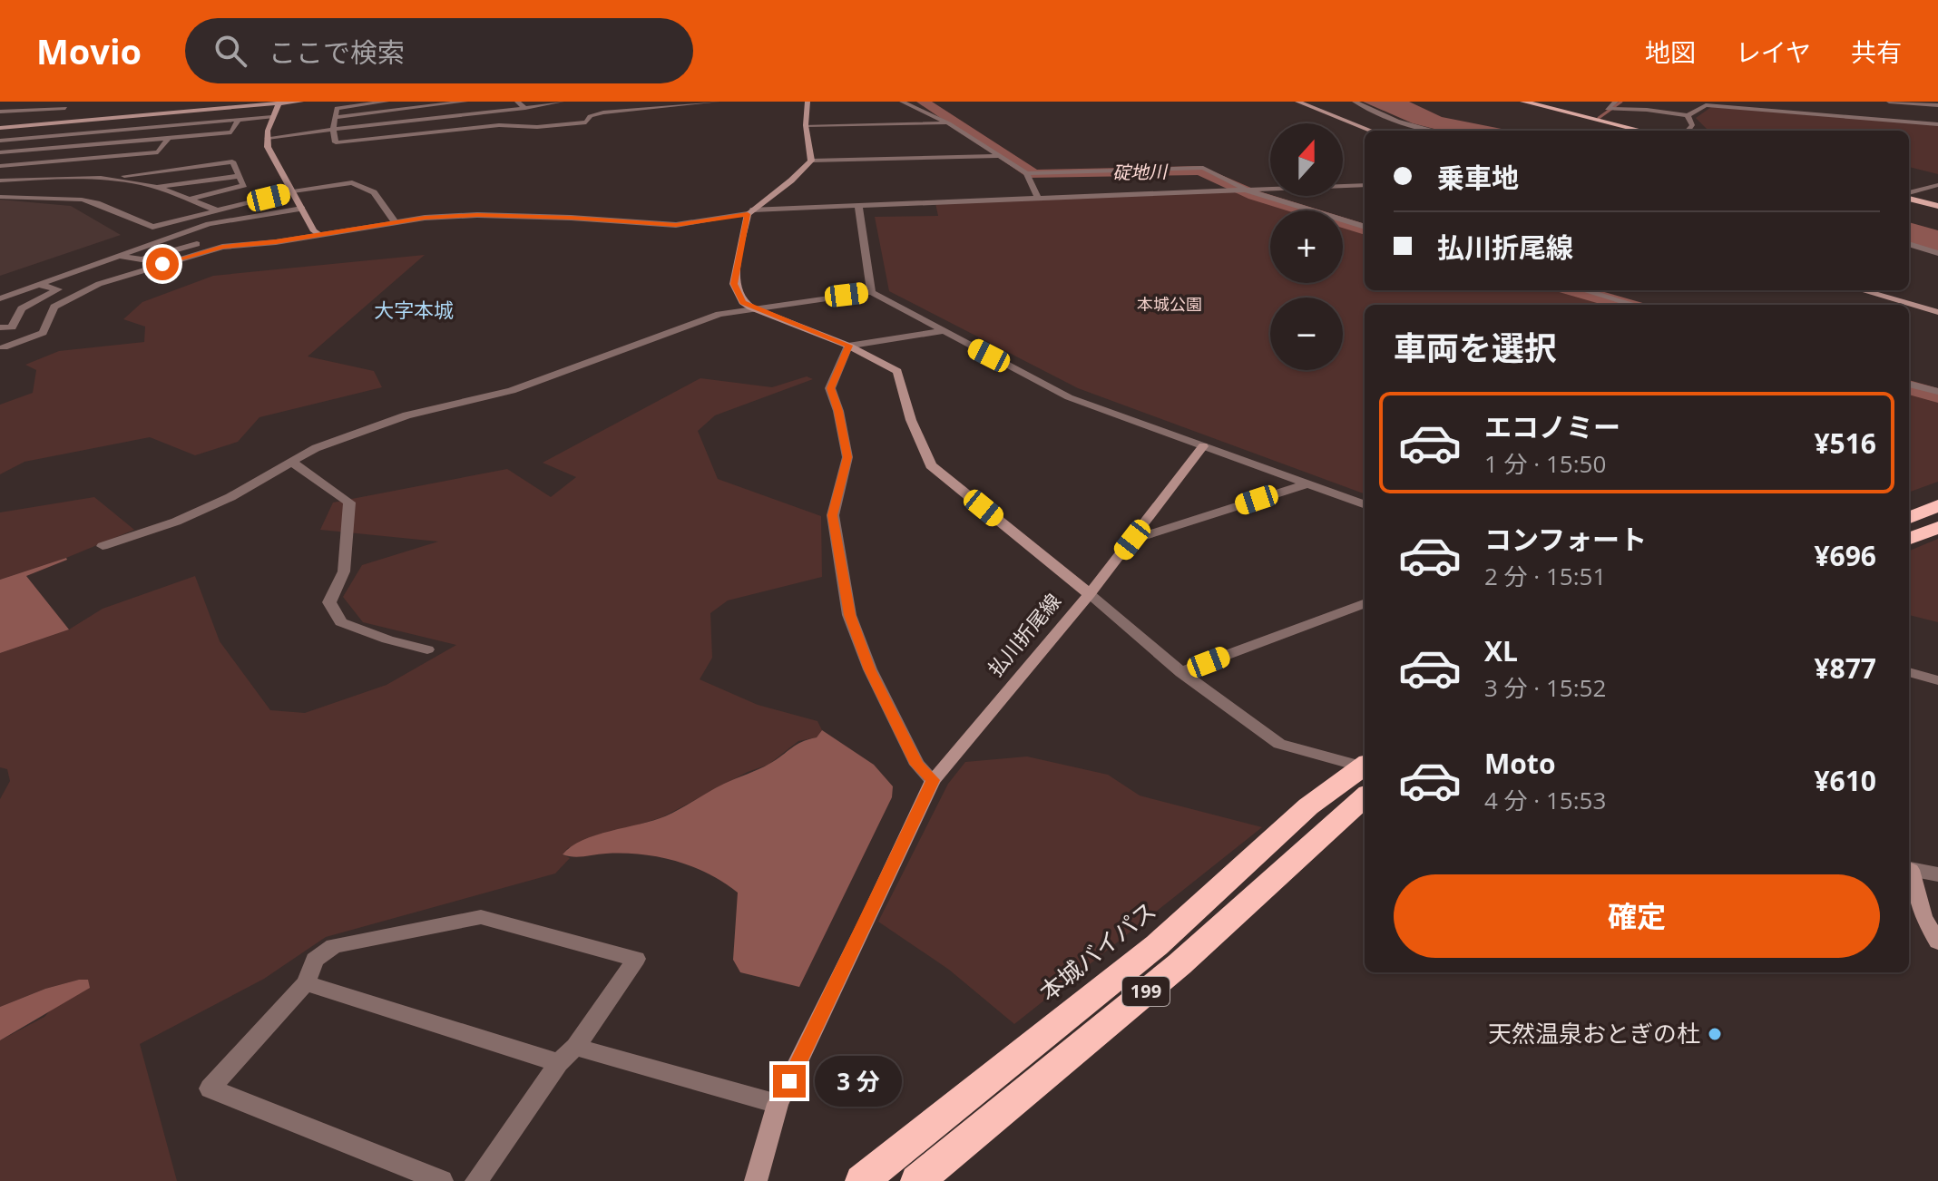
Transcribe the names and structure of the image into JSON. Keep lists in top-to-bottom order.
{
  "streets": {
    "highway": ["本城バイパス", "199"],
    "street": ["払川折尾線"]
  },
  "districts": ["大字本城"],
  "water": ["碇地川"],
  "parks": ["本城公園"],
  "places": ["天然温泉おとぎの杜"],
  "north": "top",
  "page": {
    "header": "Movio",
    "search": "ここで検索",
    "nav": ["地図", "レイヤ", "共有"],
    "map_buttons": ["+", "−"],
    "banner": ["乗車地", "払川折尾線"],
    "heading": "車両を選択",
    "list": [
      {
        "name": "エコノミー",
        "note": "1 分 · 15:50",
        "value": "¥516"
      },
      {
        "name": "コンフォート",
        "note": "2 分 · 15:51",
        "value": "¥696"
      },
      {
        "name": "XL",
        "note": "3 分 · 15:52",
        "value": "¥877"
      },
      {
        "name": "Moto",
        "note": "4 分 · 15:53",
        "value": "¥610"
      }
    ],
    "buttons": "確定",
    "bubble": "3 分"
  }
}
